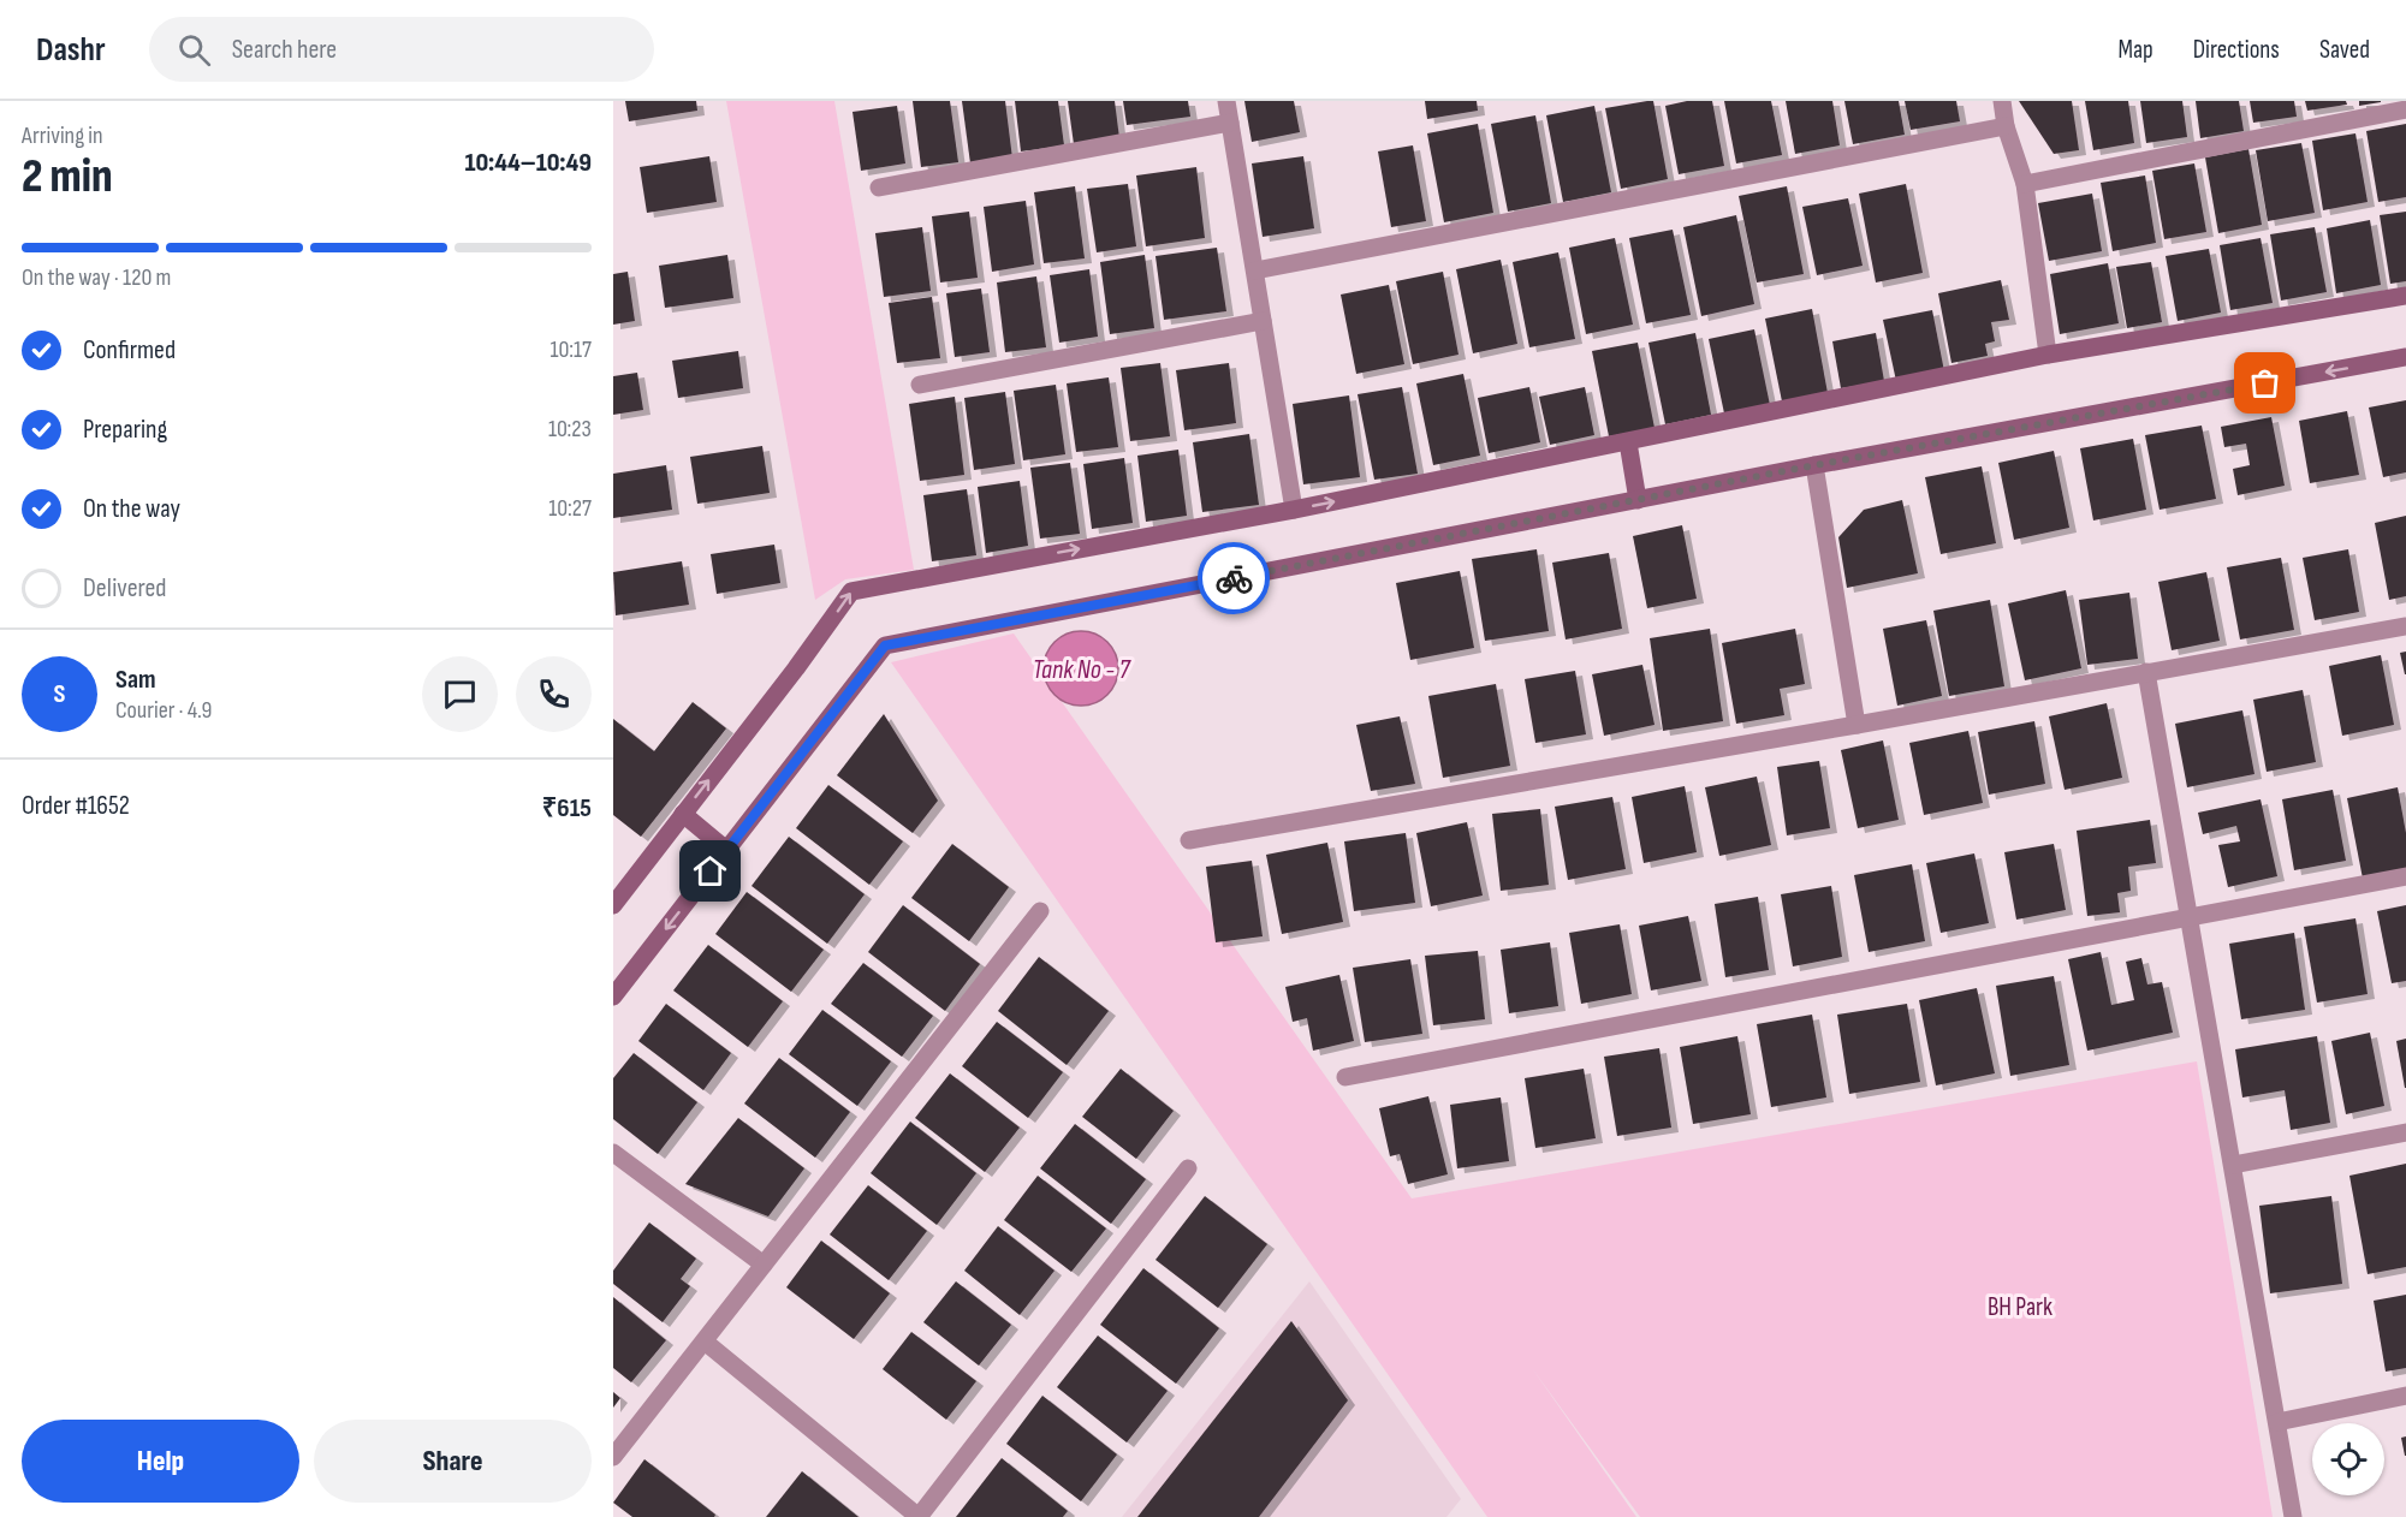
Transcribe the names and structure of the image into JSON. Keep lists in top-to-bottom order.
{
  "water": ["Tank No - 7"],
  "parks": ["BH Park"],
  "page": {
    "header": "Dashr",
    "search": "Search here",
    "nav": ["Map", "Directions", "Saved"],
    "heading": ["2 min", "Arriving in", "10:44–10:49"],
    "panel": [
      "Sam",
      "Courier · 4.9",
      "Order #1652",
      "₹615"
    ],
    "bar": "On the way · 120 m",
    "list": [
      ["Confirmed", "10:17"],
      ["Preparing", "10:23"],
      ["On the way", "10:27"],
      "Delivered"
    ],
    "round": "S",
    "buttons": ["Help", "Share"]
  }
}
